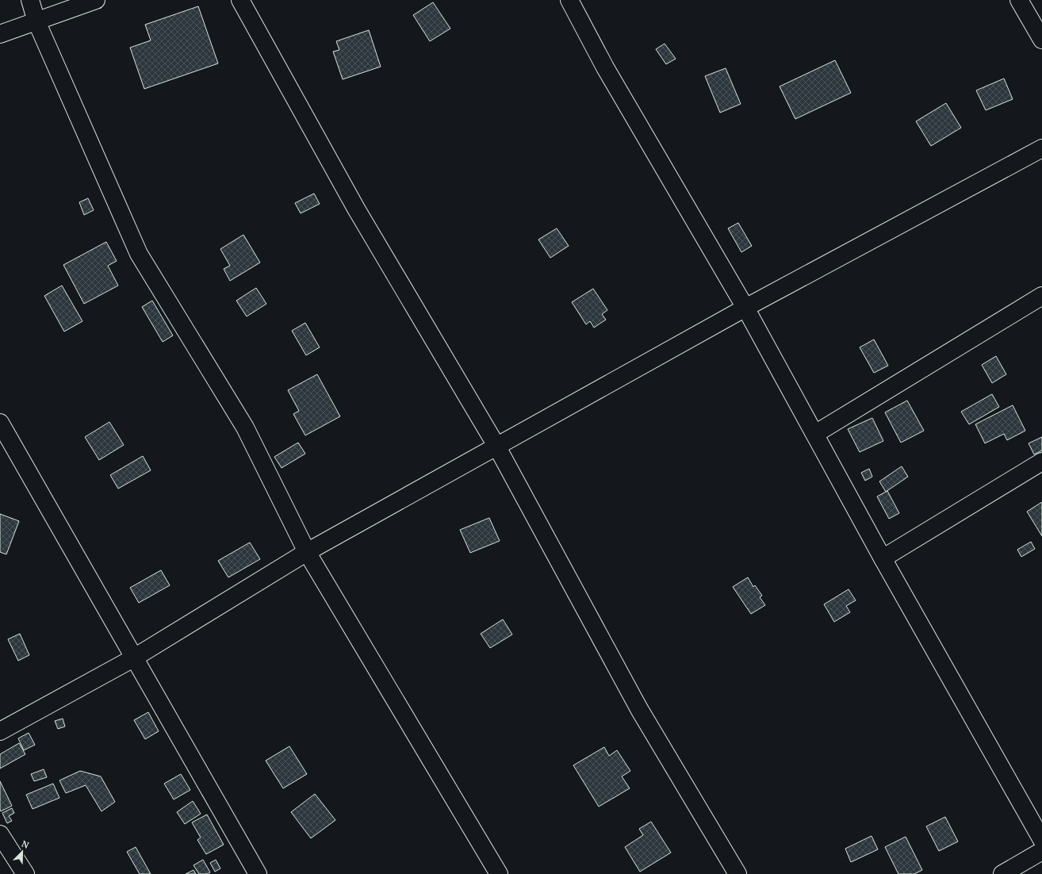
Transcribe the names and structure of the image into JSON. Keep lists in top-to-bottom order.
{
  "north": "top right"
}
